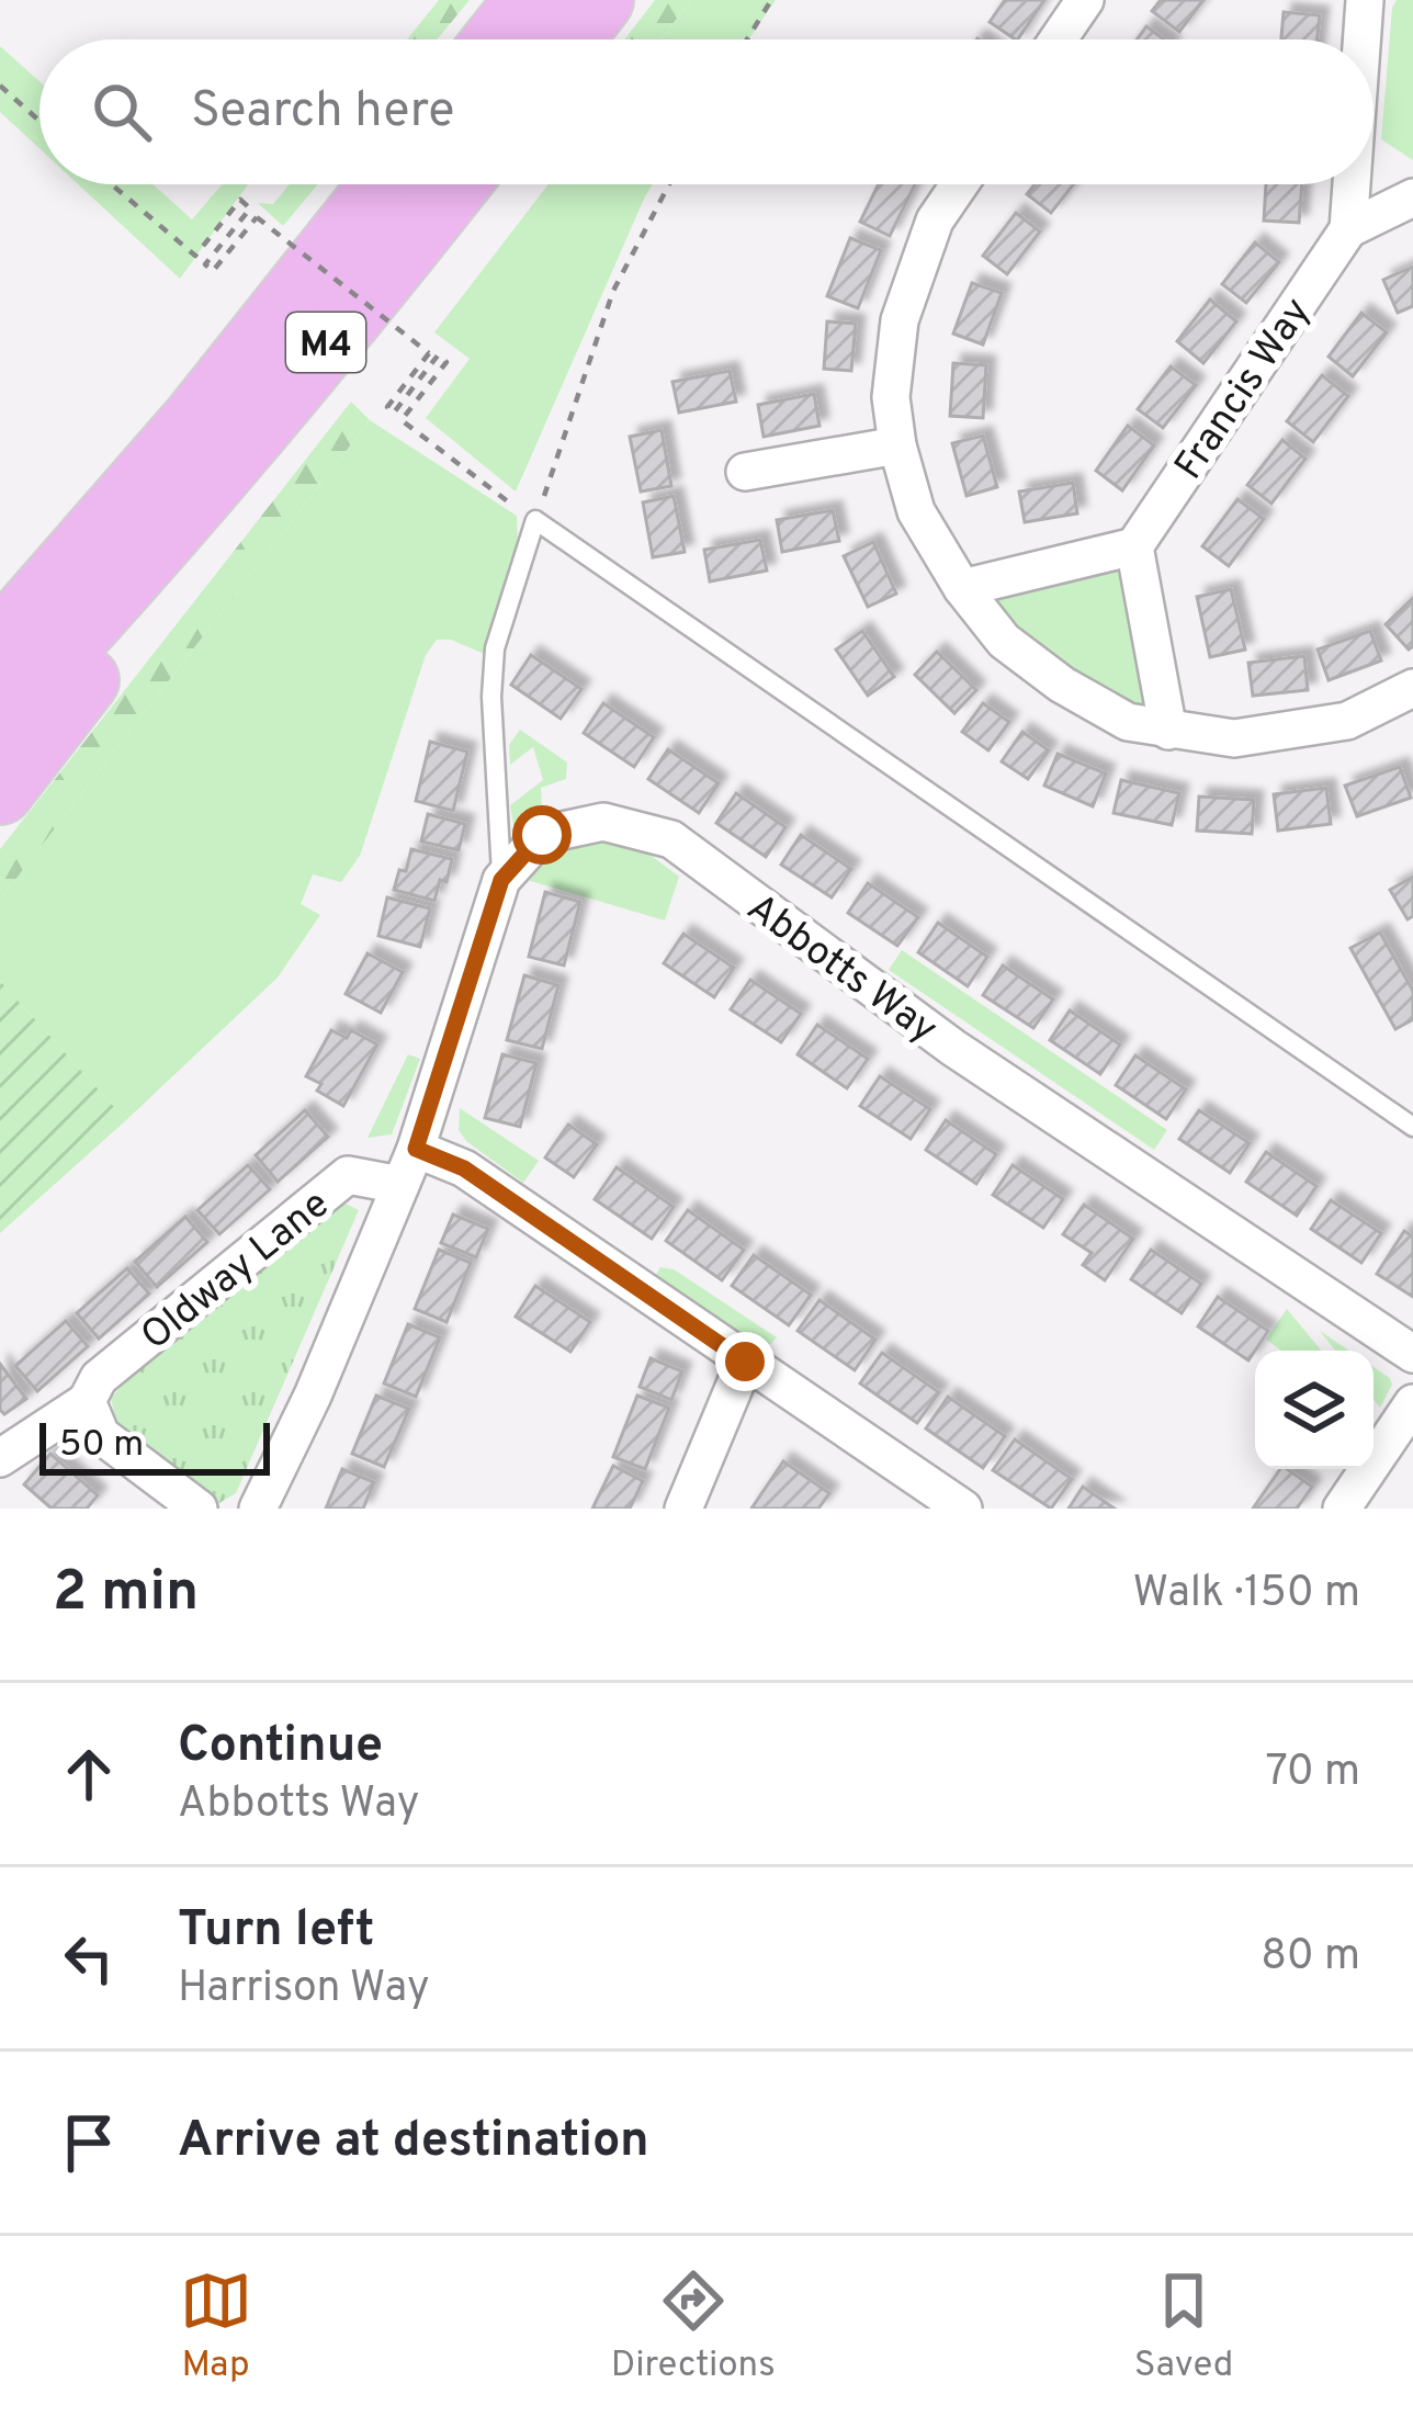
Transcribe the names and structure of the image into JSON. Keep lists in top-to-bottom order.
{
  "streets": {
    "highway": ["M4"],
    "street": ["Francis Way", "Abbotts Way", "Oldway Lane"]
  },
  "crossings": [
    ["Abbotts Way", "Oldway Lane"]
  ],
  "scale_bar": "50 m",
  "page": {
    "search": "Search here",
    "scale": "50 m",
    "heading": ["2 min", "Walk · 150 m"],
    "list": [
      ["Continue", "Abbotts Way", "70 m"],
      ["Turn left", "Harrison Way", "80 m"],
      "Arrive at destination"
    ],
    "nav": ["Map", "Directions", "Saved"]
  }
}
